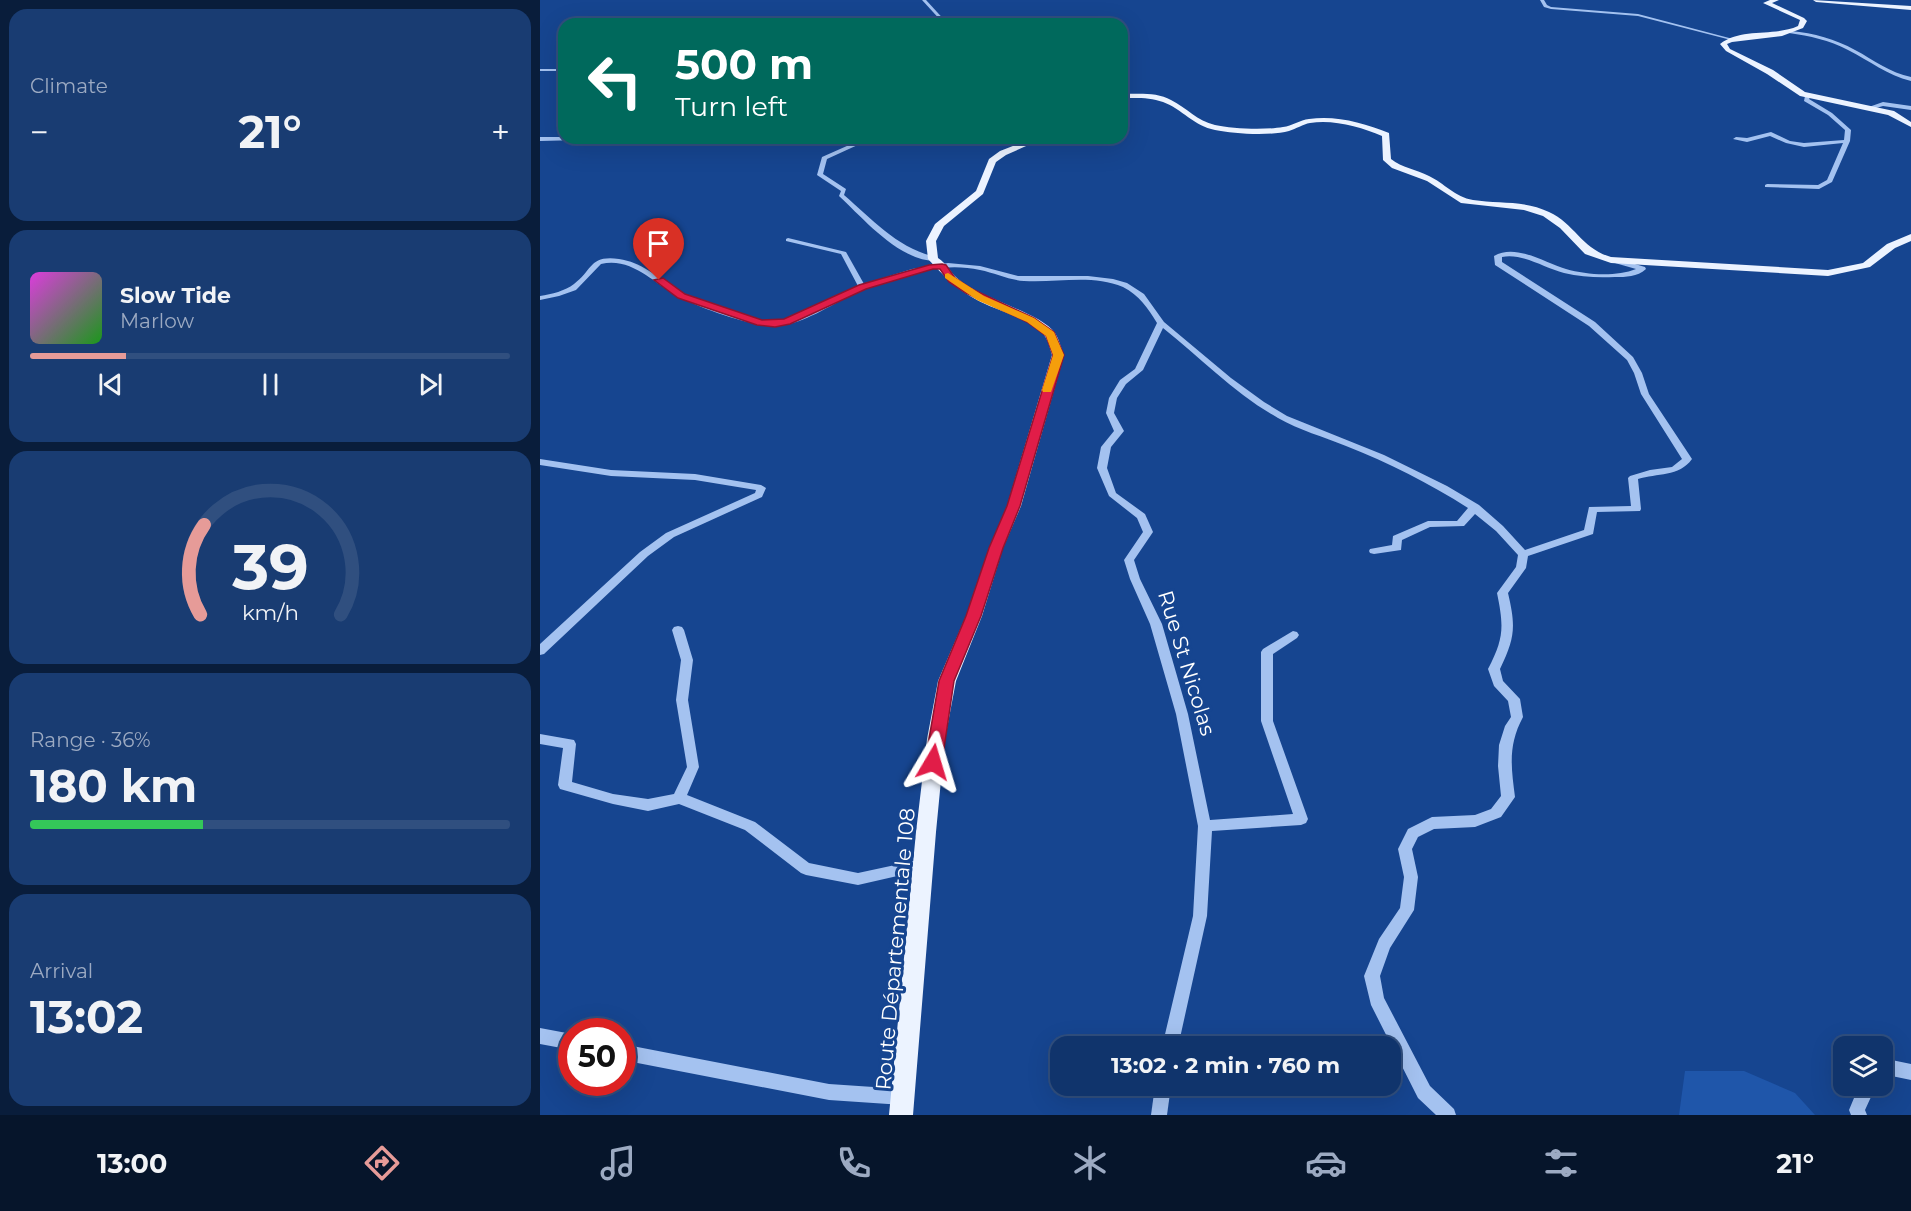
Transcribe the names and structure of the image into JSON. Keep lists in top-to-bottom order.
{
  "streets": {
    "main road": ["Route Départementale 108"],
    "street": ["Rue St Nicolas"]
  },
  "page": {
    "tile": [
      "Climate",
      ["Range · 36%", "180 km"],
      ["Arrival", "13:02"]
    ],
    "turn": ["500 m", "Turn left"],
    "heat": ["−", "21°", "+"],
    "song": ["Slow Tide", "Marlow"],
    "limit": "50",
    "trip": "13:02 · 2 min · 760 m",
    "tabs": ["13:00", "21°"],
    "gauge": ["39", "km/h"]
  }
}
